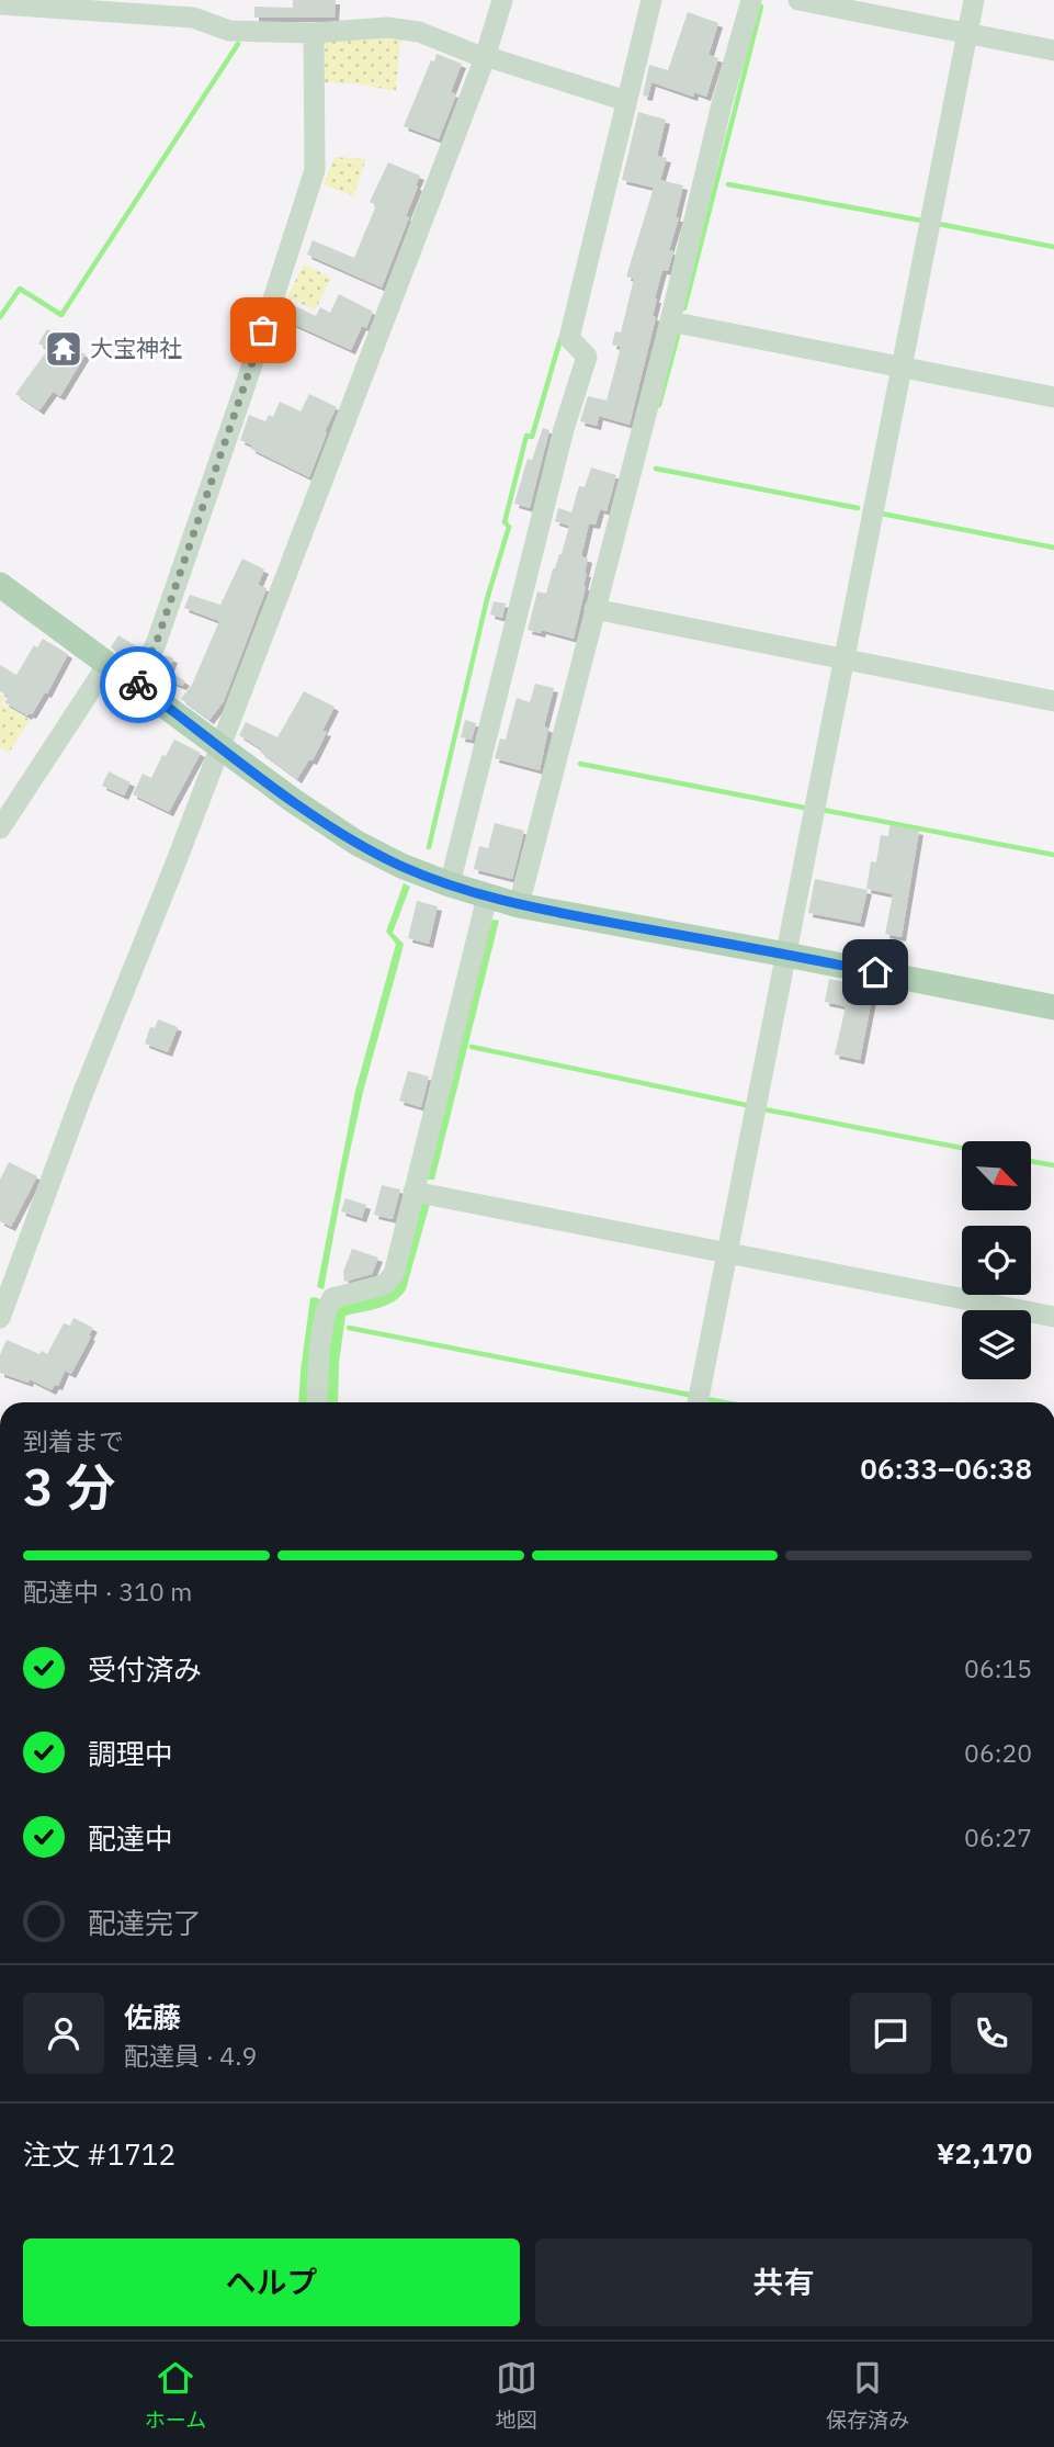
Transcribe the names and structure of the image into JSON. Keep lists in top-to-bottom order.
{
  "places": {
    "temple": ["大宝神社"]
  },
  "north": "bottom right",
  "page": {
    "heading": ["3 分", "到着まで", "06:33–06:38"],
    "panel": [
      "佐藤",
      "配達員 · 4.9",
      "注文 #1712",
      "¥2,170"
    ],
    "bar": "配達中 · 310 m",
    "list": [
      ["受付済み", "06:15"],
      ["調理中", "06:20"],
      ["配達中", "06:27"],
      "配達完了"
    ],
    "buttons": ["ヘルプ", "共有"],
    "tabs": ["ホーム", "地図", "保存済み"]
  }
}
